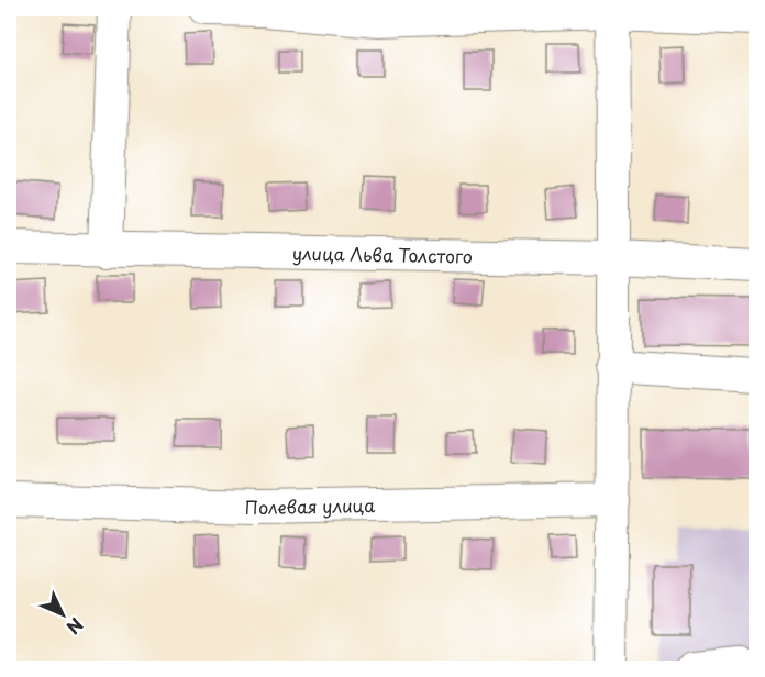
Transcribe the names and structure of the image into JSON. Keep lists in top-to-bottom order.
{
  "streets": {
    "street": ["улица Льва Толстого", "Полевая улица"]
  },
  "north": "bottom right"
}
